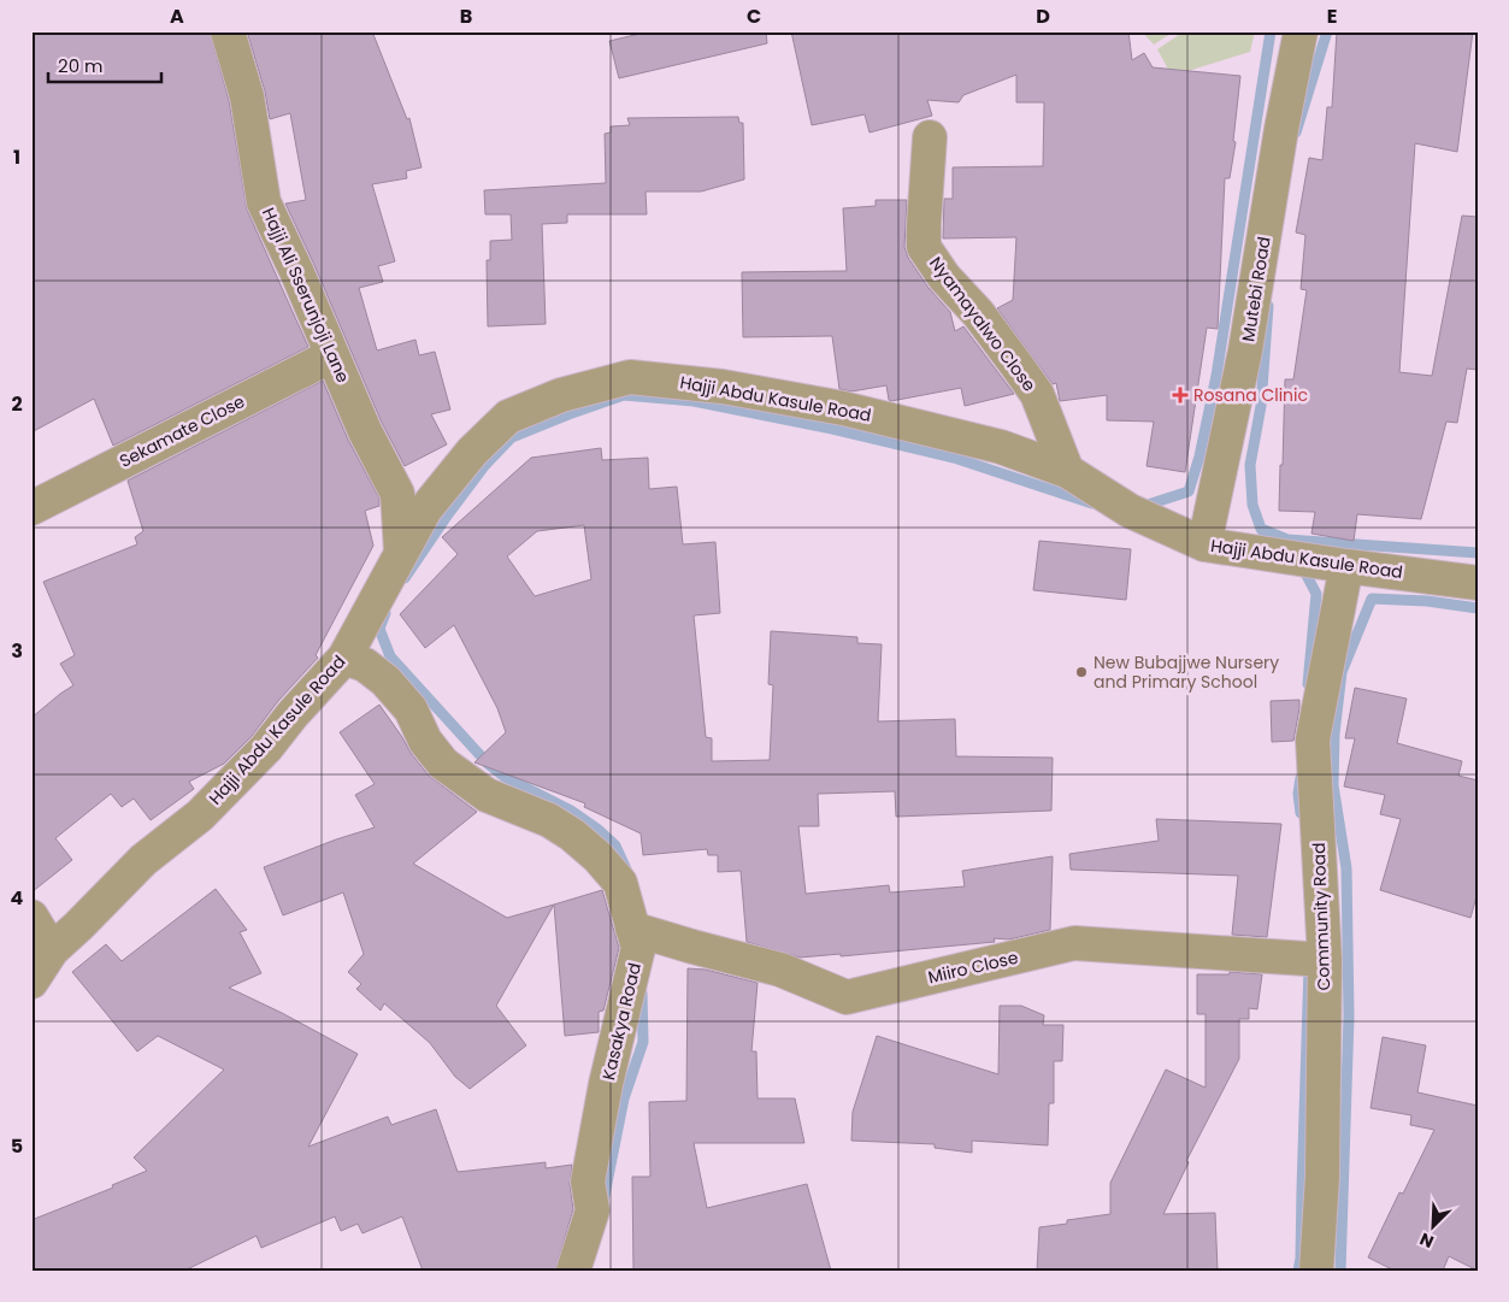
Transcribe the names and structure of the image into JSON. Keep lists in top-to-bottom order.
{
  "streets": {
    "street": [
      "Mutebi Road",
      "Hajji Ali Sserunjoji Lane",
      "Nyamayalwo Close",
      "Hajji Abdu Kasule Road",
      "Sekamate Close",
      "Community Road",
      "Miiro Close",
      "Kasakya Road"
    ]
  },
  "crossings": [
    ["Mutebi Road", "Hajji Abdu Kasule Road"],
    ["Hajji Ali Sserunjoji Lane", "Hajji Abdu Kasule Road"],
    ["Hajji Ali Sserunjoji Lane", "Sekamate Close"],
    ["Nyamayalwo Close", "Hajji Abdu Kasule Road"],
    ["Hajji Abdu Kasule Road", "Community Road"],
    ["Hajji Abdu Kasule Road", "Kasakya Road"],
    ["Community Road", "Miiro Close"],
    ["Miiro Close", "Kasakya Road"]
  ],
  "places": {
    "health": ["Rosana Clinic"],
    "other": ["New Bubajjwe Nursery and Primary School"]
  },
  "scale_bar": "20 m",
  "north": "bottom left",
  "grid": {
    "columns": [
      "A",
      "B",
      "C",
      "D",
      "E"
    ],
    "rows": [
      "1",
      "2",
      "3",
      "4",
      "5"
    ]
  }
}
